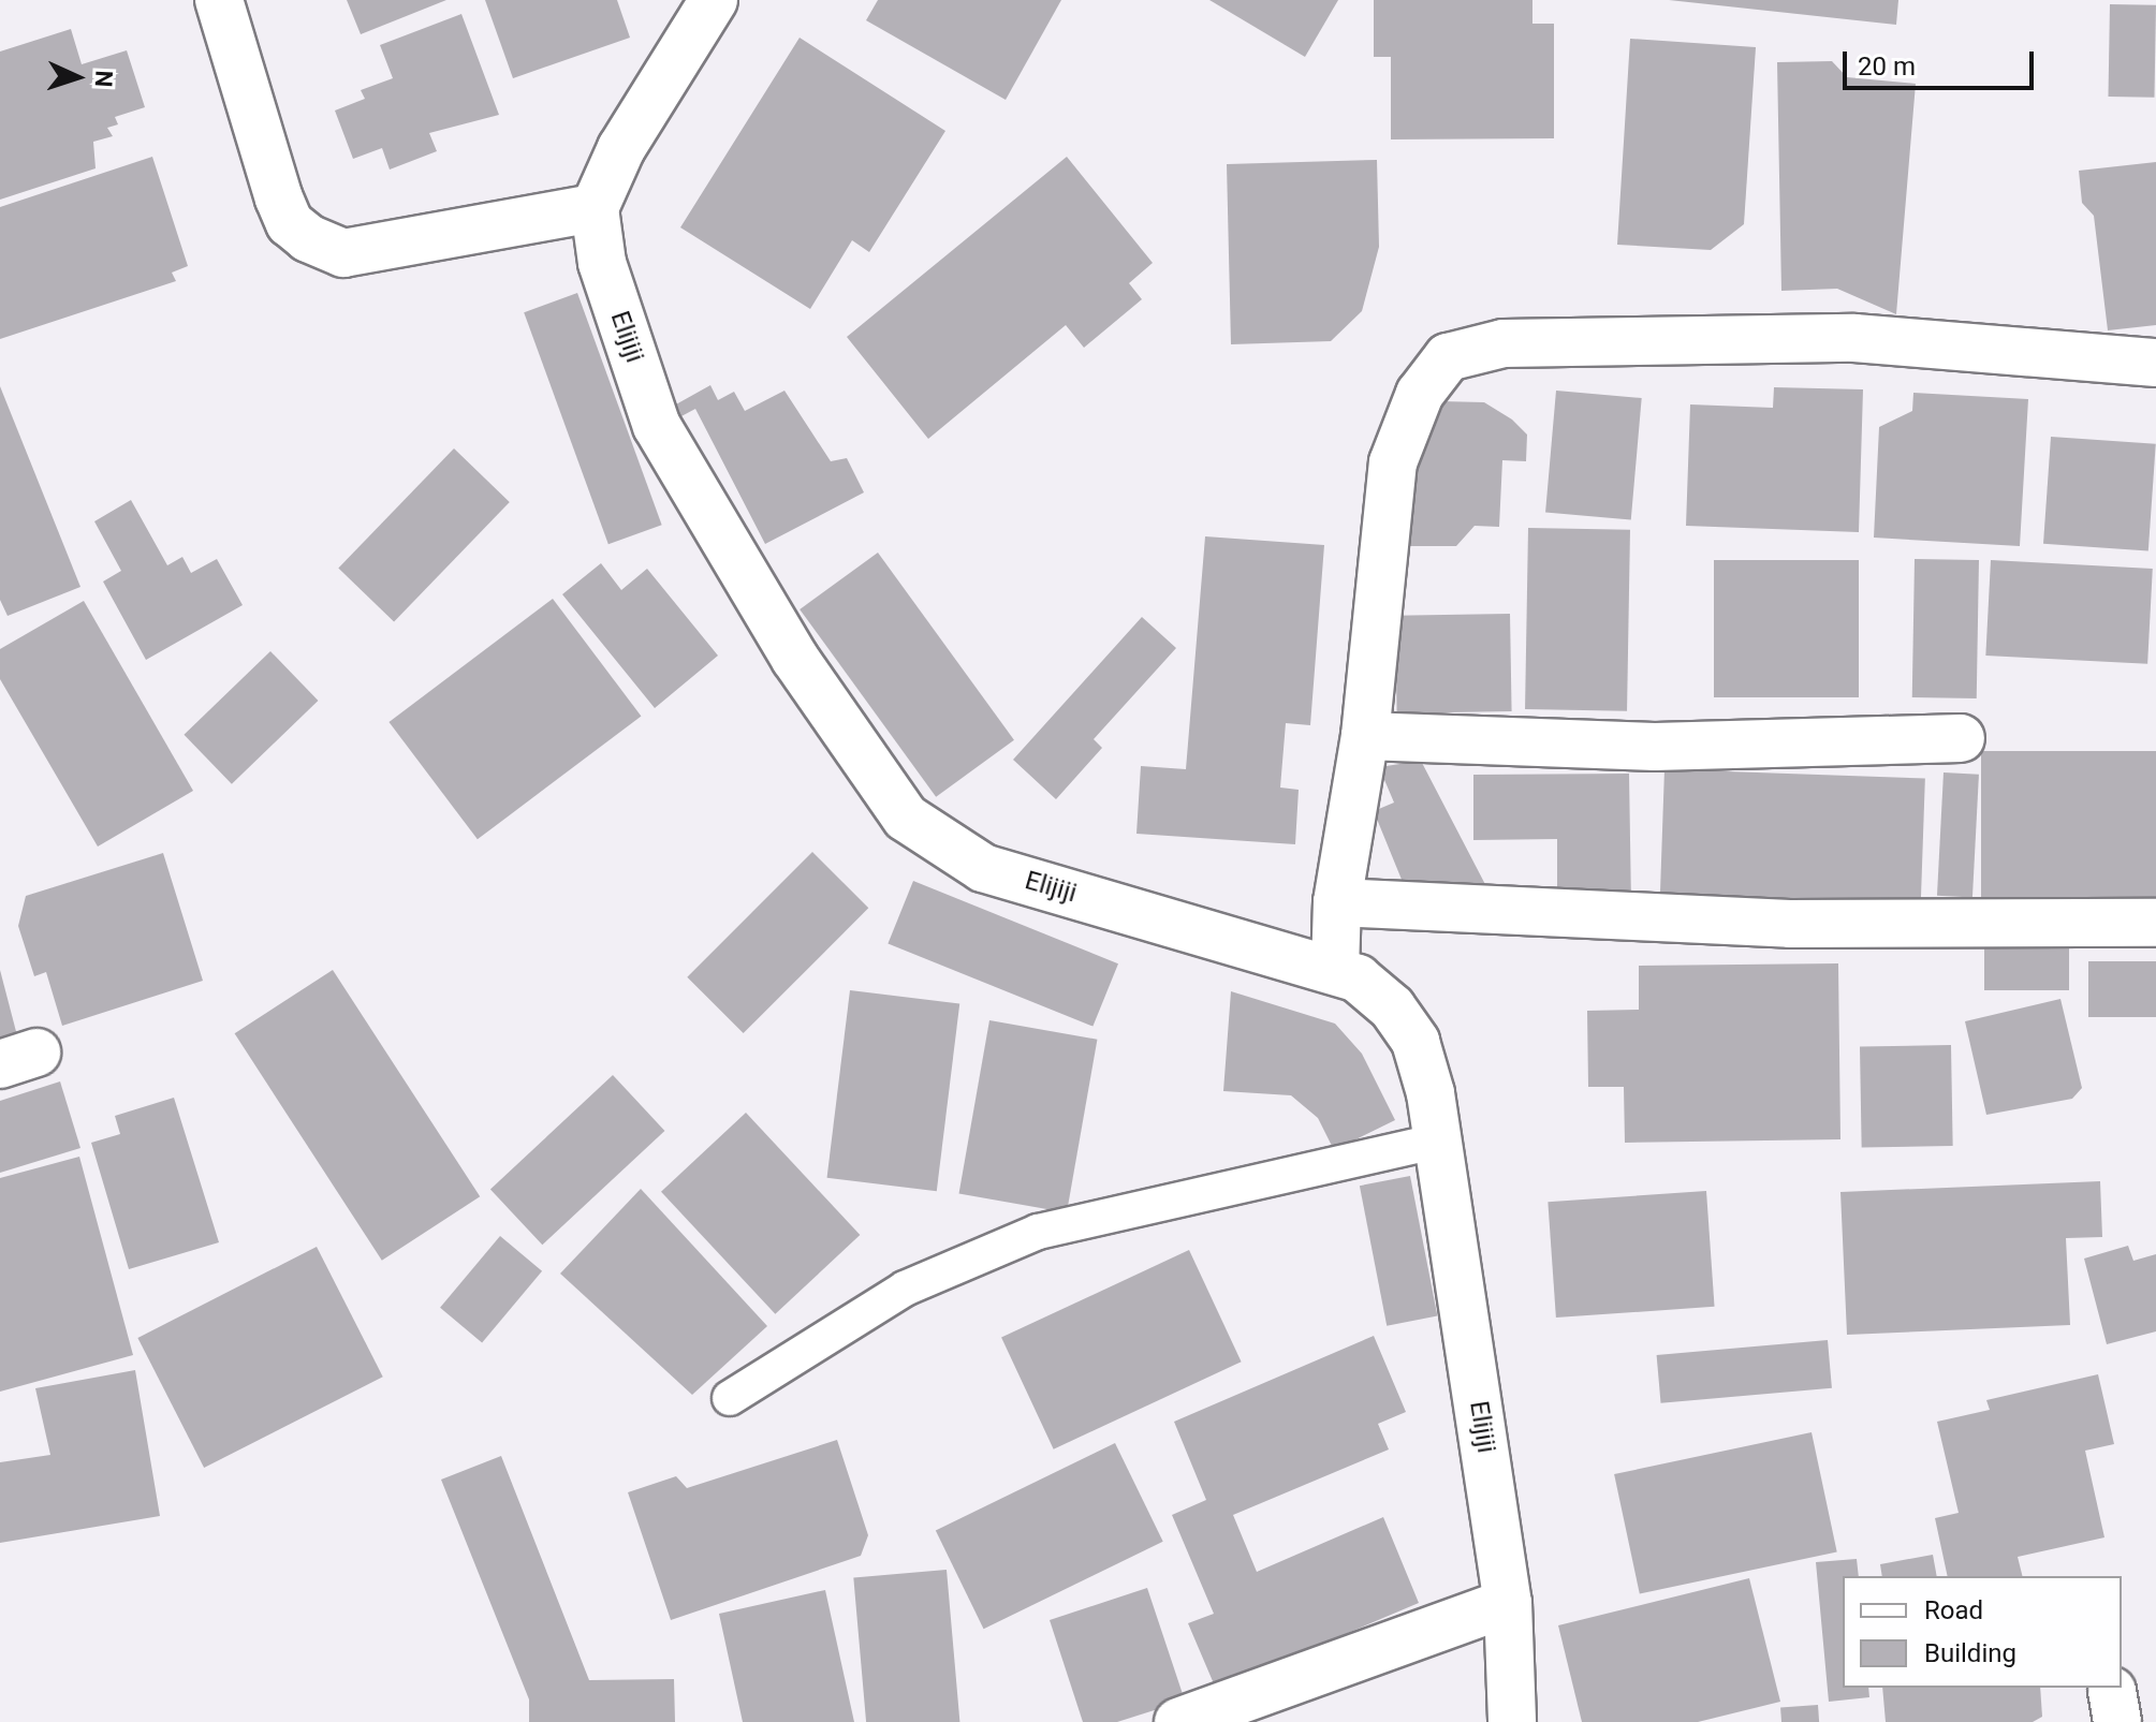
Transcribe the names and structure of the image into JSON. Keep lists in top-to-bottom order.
{
  "streets": {
    "street": ["Elijiji"]
  },
  "legend": ["Road", "Building"],
  "scale_bar": "20 m",
  "north": "right"
}
